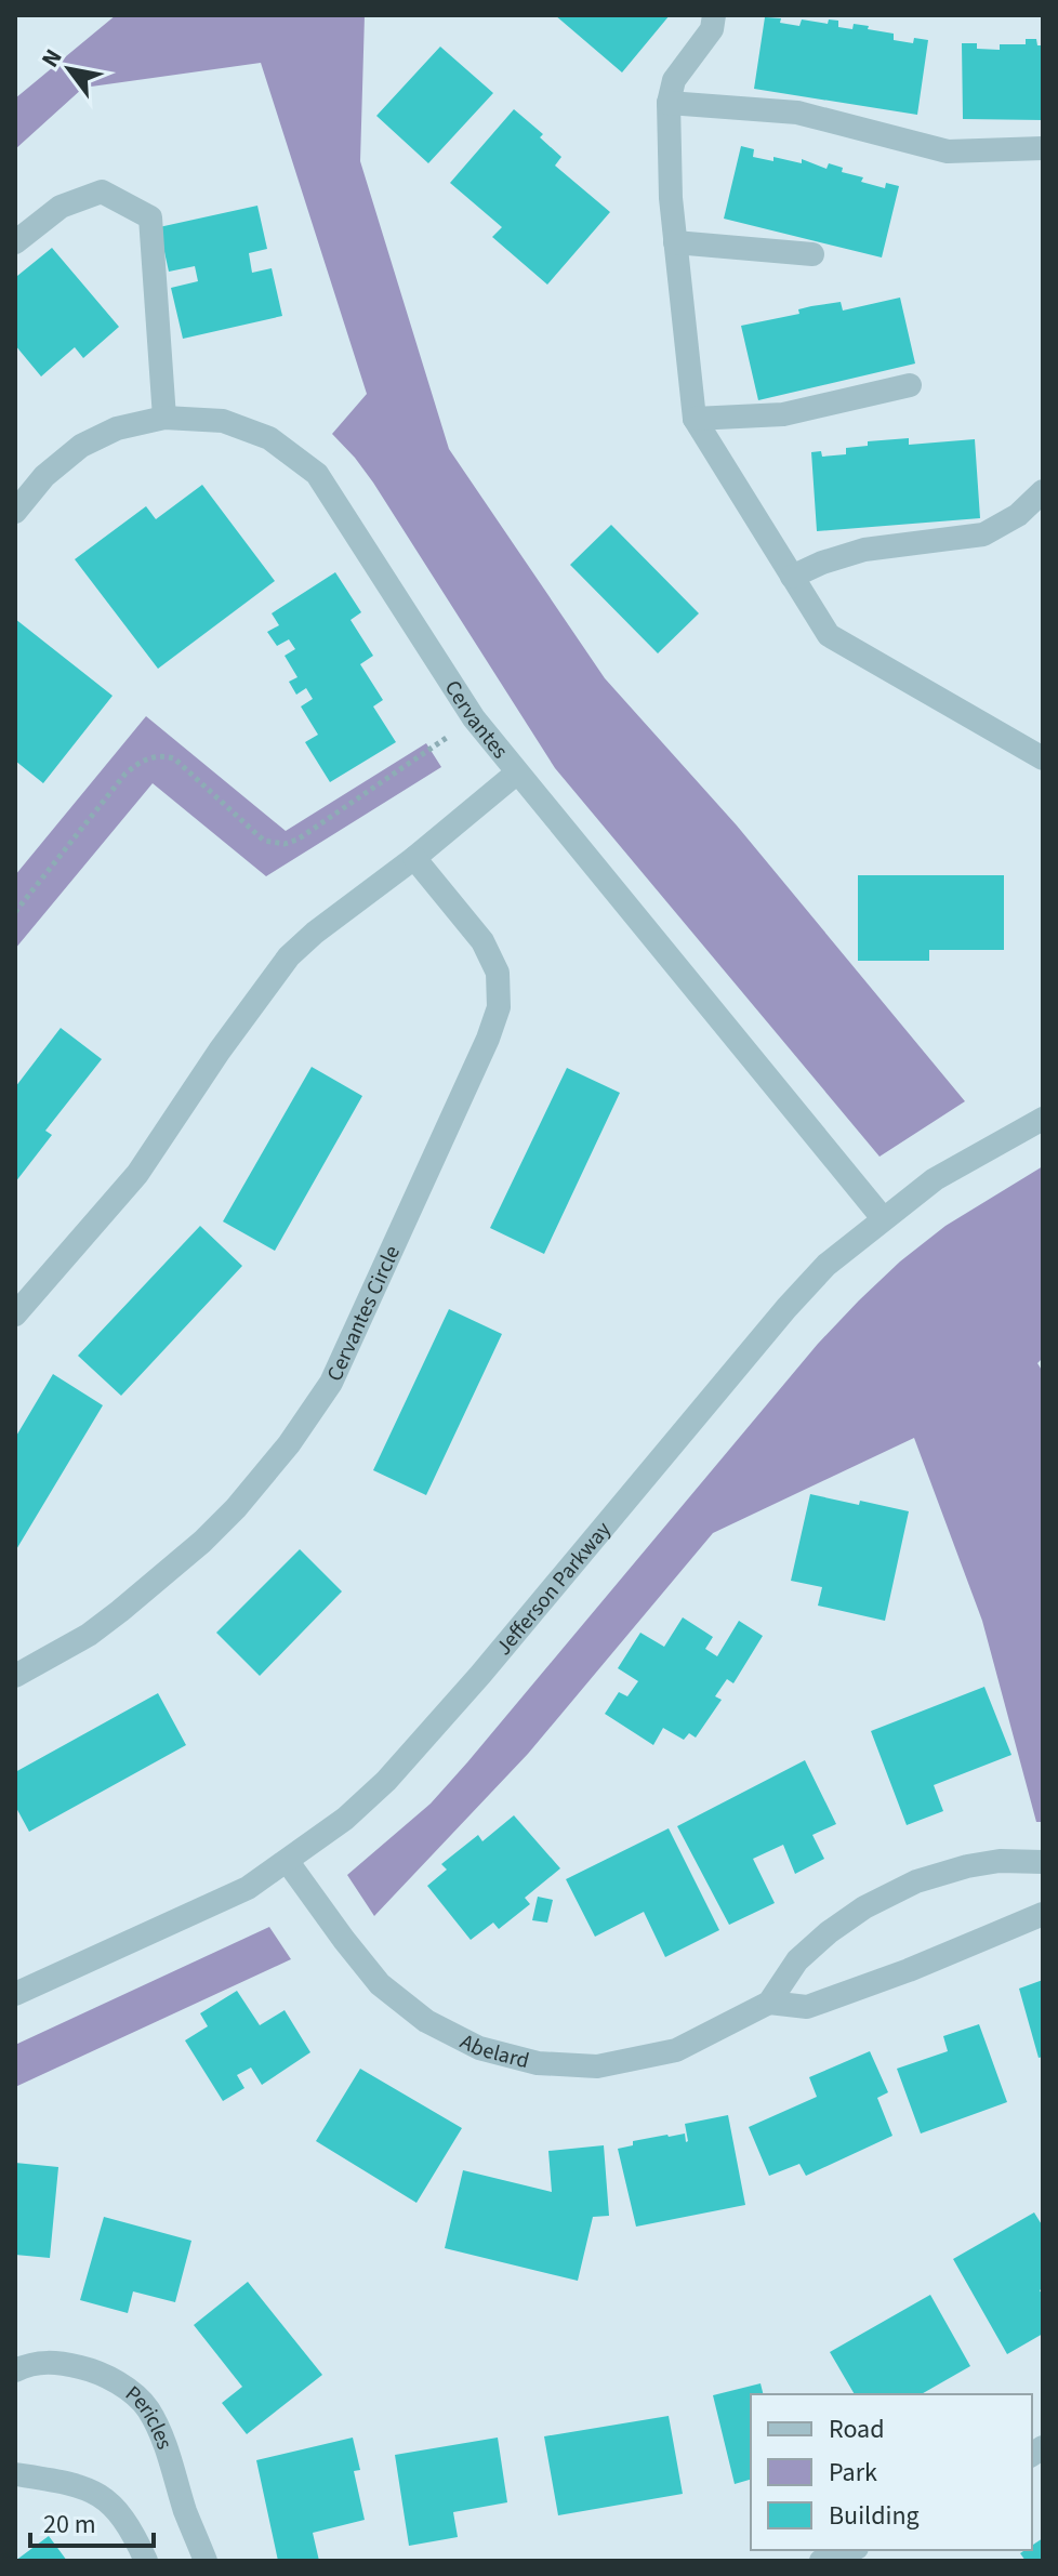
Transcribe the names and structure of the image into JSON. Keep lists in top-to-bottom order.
{
  "streets": {
    "street": [
      "Cervantes",
      "Cervantes Circle",
      "Jefferson Parkway",
      "Abelard",
      "Pericles"
    ]
  },
  "crossings": [
    ["Cervantes", "Jefferson Parkway"],
    ["Jefferson Parkway", "Abelard"]
  ],
  "legend": ["Road", "Park", "Building"],
  "scale_bar": "20 m",
  "north": "top left"
}
